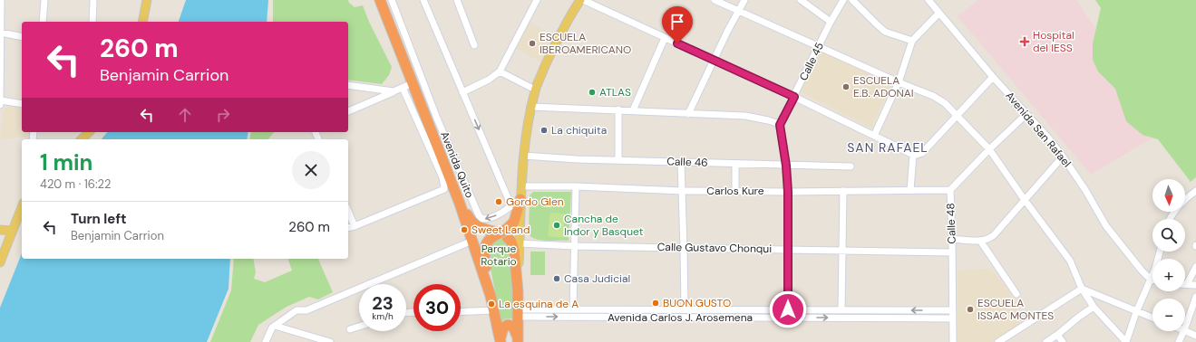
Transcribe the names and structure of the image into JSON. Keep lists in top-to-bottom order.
{
  "streets": {
    "highway": ["Avenida Quito"],
    "street": [
      "Calle 45",
      "Avenida San Rafael",
      "Calle 46",
      "Carlos Kure",
      "Calle 48",
      "Calle Gustavo Chonqui",
      "Avenida Carlos J. Arosemena"
    ]
  },
  "crossings": [
    ["Avenida San Rafael", "Calle 48"],
    ["Carlos Kure", "Calle 48"],
    ["Calle 48", "Calle Gustavo Chonqui"],
    ["Calle 48", "Avenida Carlos J. Arosemena"]
  ],
  "districts": ["SAN RAFAEL"],
  "parks": ["Parque Rotario"],
  "places": {
    "health": ["Hospital del IESS"],
    "other": [
      "ESCUELA IBEROAMERICANO",
      "ESCUELA E.B. ADONAI",
      "ATLAS",
      "La chiquita",
      "Gordo Glen",
      "Cancha de Indor y Basquet",
      "Sweet Land",
      "Casa Judicial",
      "BUON GUSTO",
      "La esquina de A",
      "ESCUELA ISSAC MONTES"
    ]
  },
  "north": "bottom",
  "page": {
    "turn": ["260 m", "Benjamin Carrion"],
    "heading": ["1 min", "420 m · 16:22"],
    "map_buttons": ["+", "−"],
    "list": [
      {
        "name": "Turn left",
        "note": "Benjamin Carrion",
        "value": "260 m"
      }
    ],
    "speed": "23 km/h",
    "limit": "30"
  }
}
